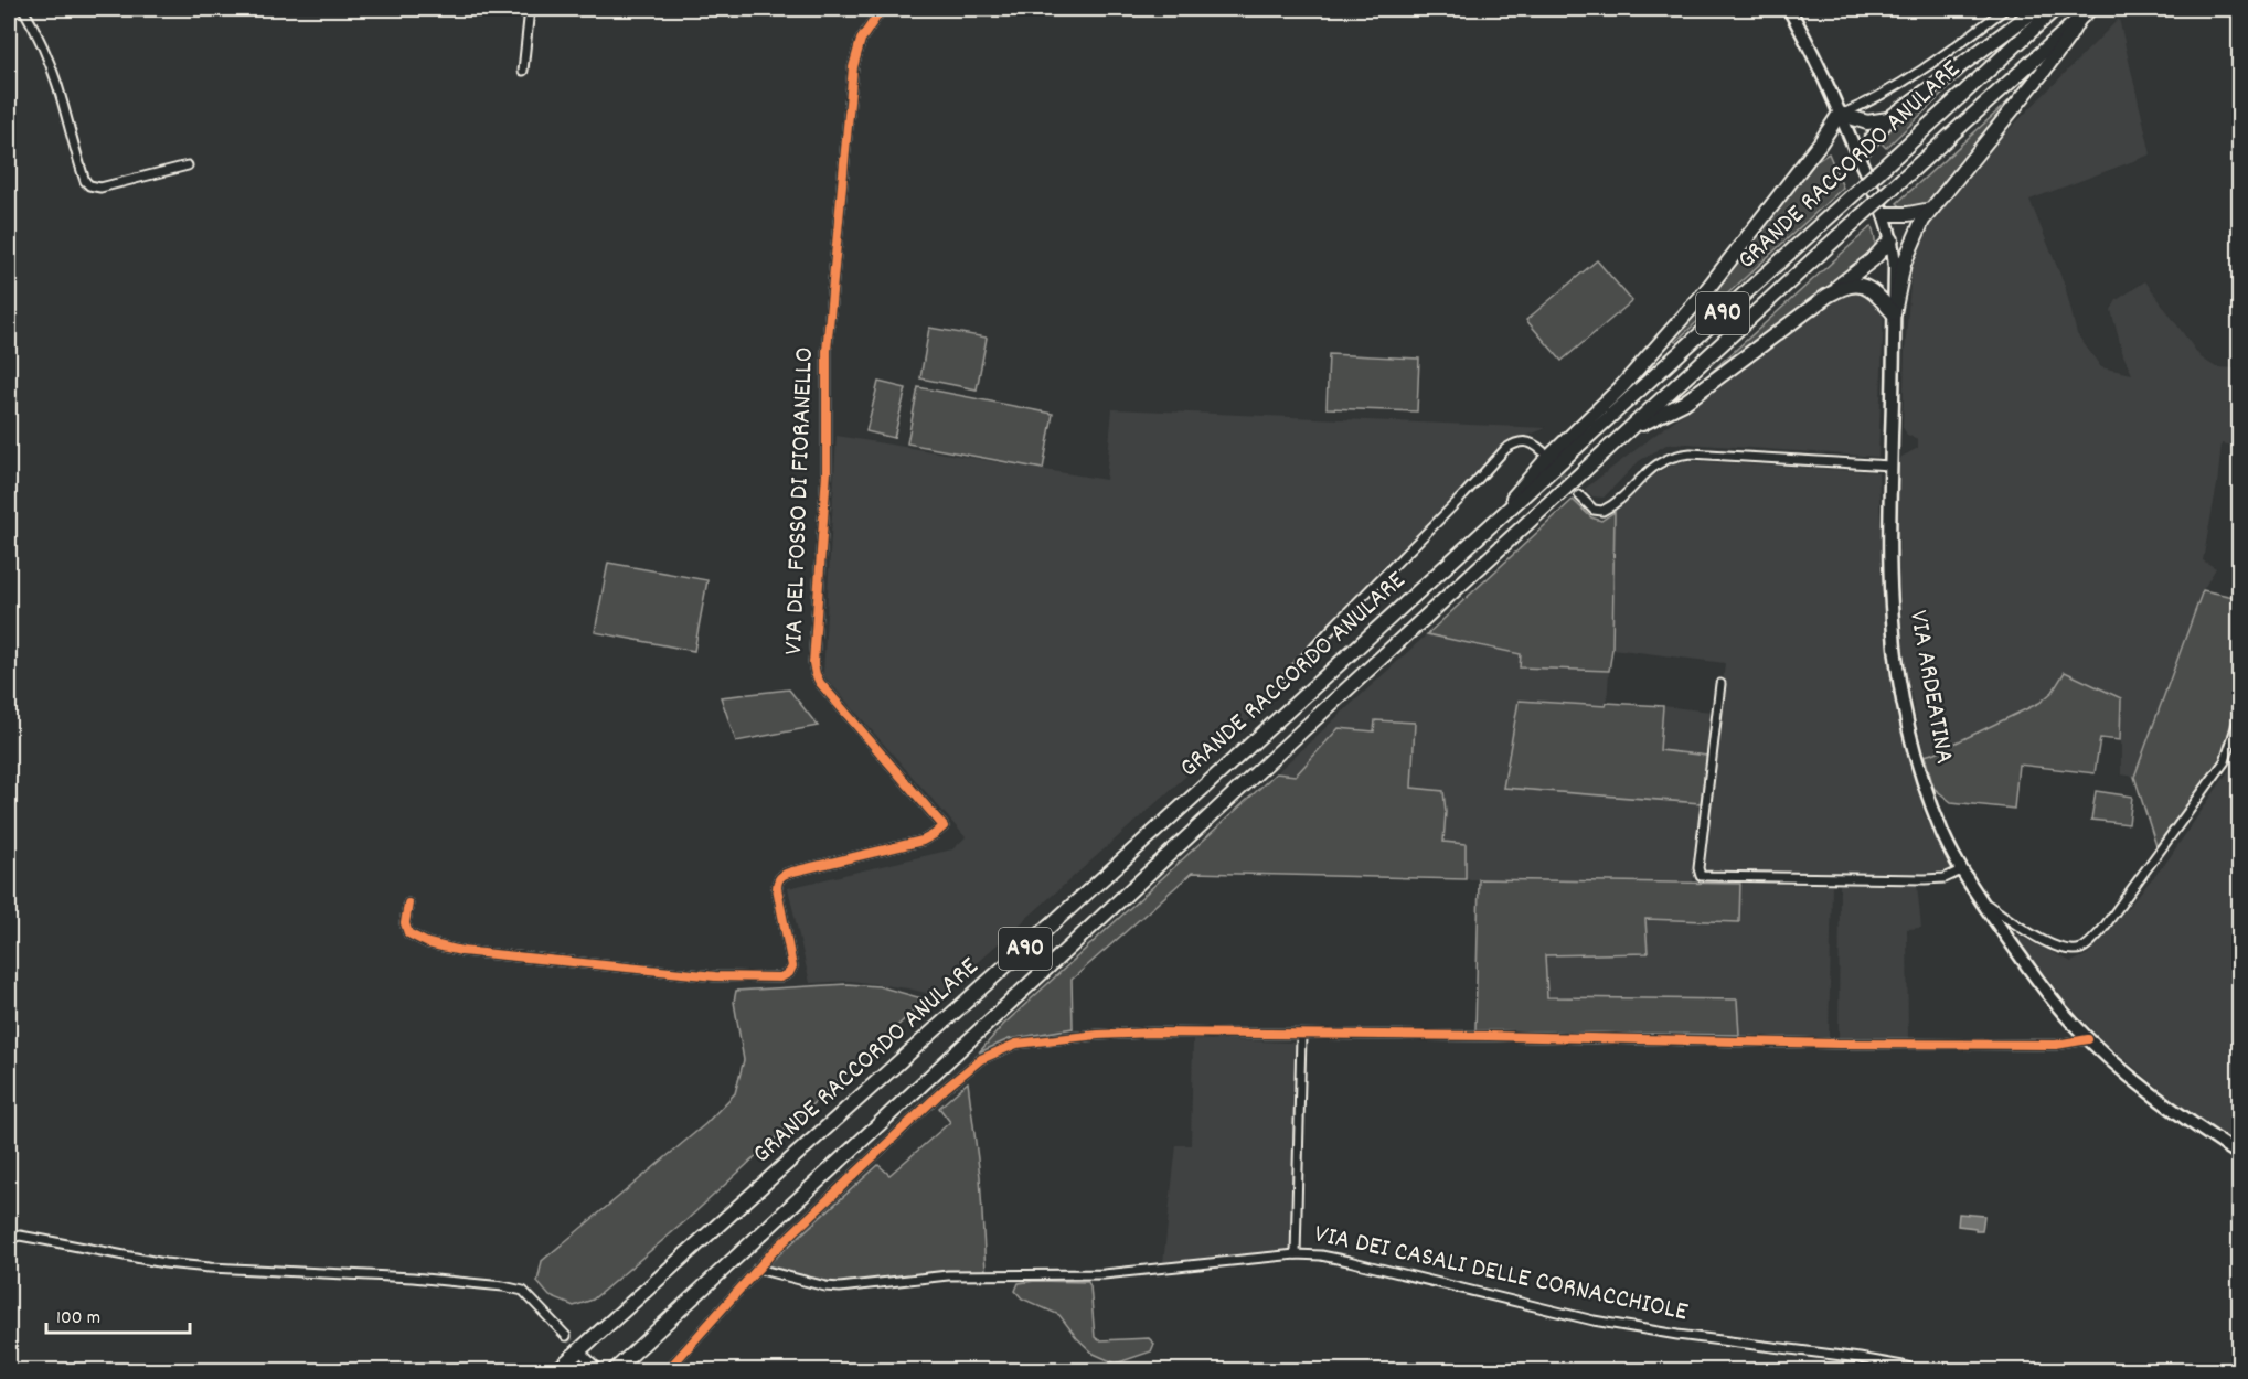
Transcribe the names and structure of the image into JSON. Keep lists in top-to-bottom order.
{
  "streets": {
    "highway": ["GRANDE RACCORDO ANULARE", "A90"],
    "main road": ["VIA ARDEATINA"],
    "street": ["VIA DEL FOSSO DI FIORANELLO", "VIA DEI CASALI DELLE CORNACCHIOLE"]
  },
  "scale_bar": "100 m"
}
